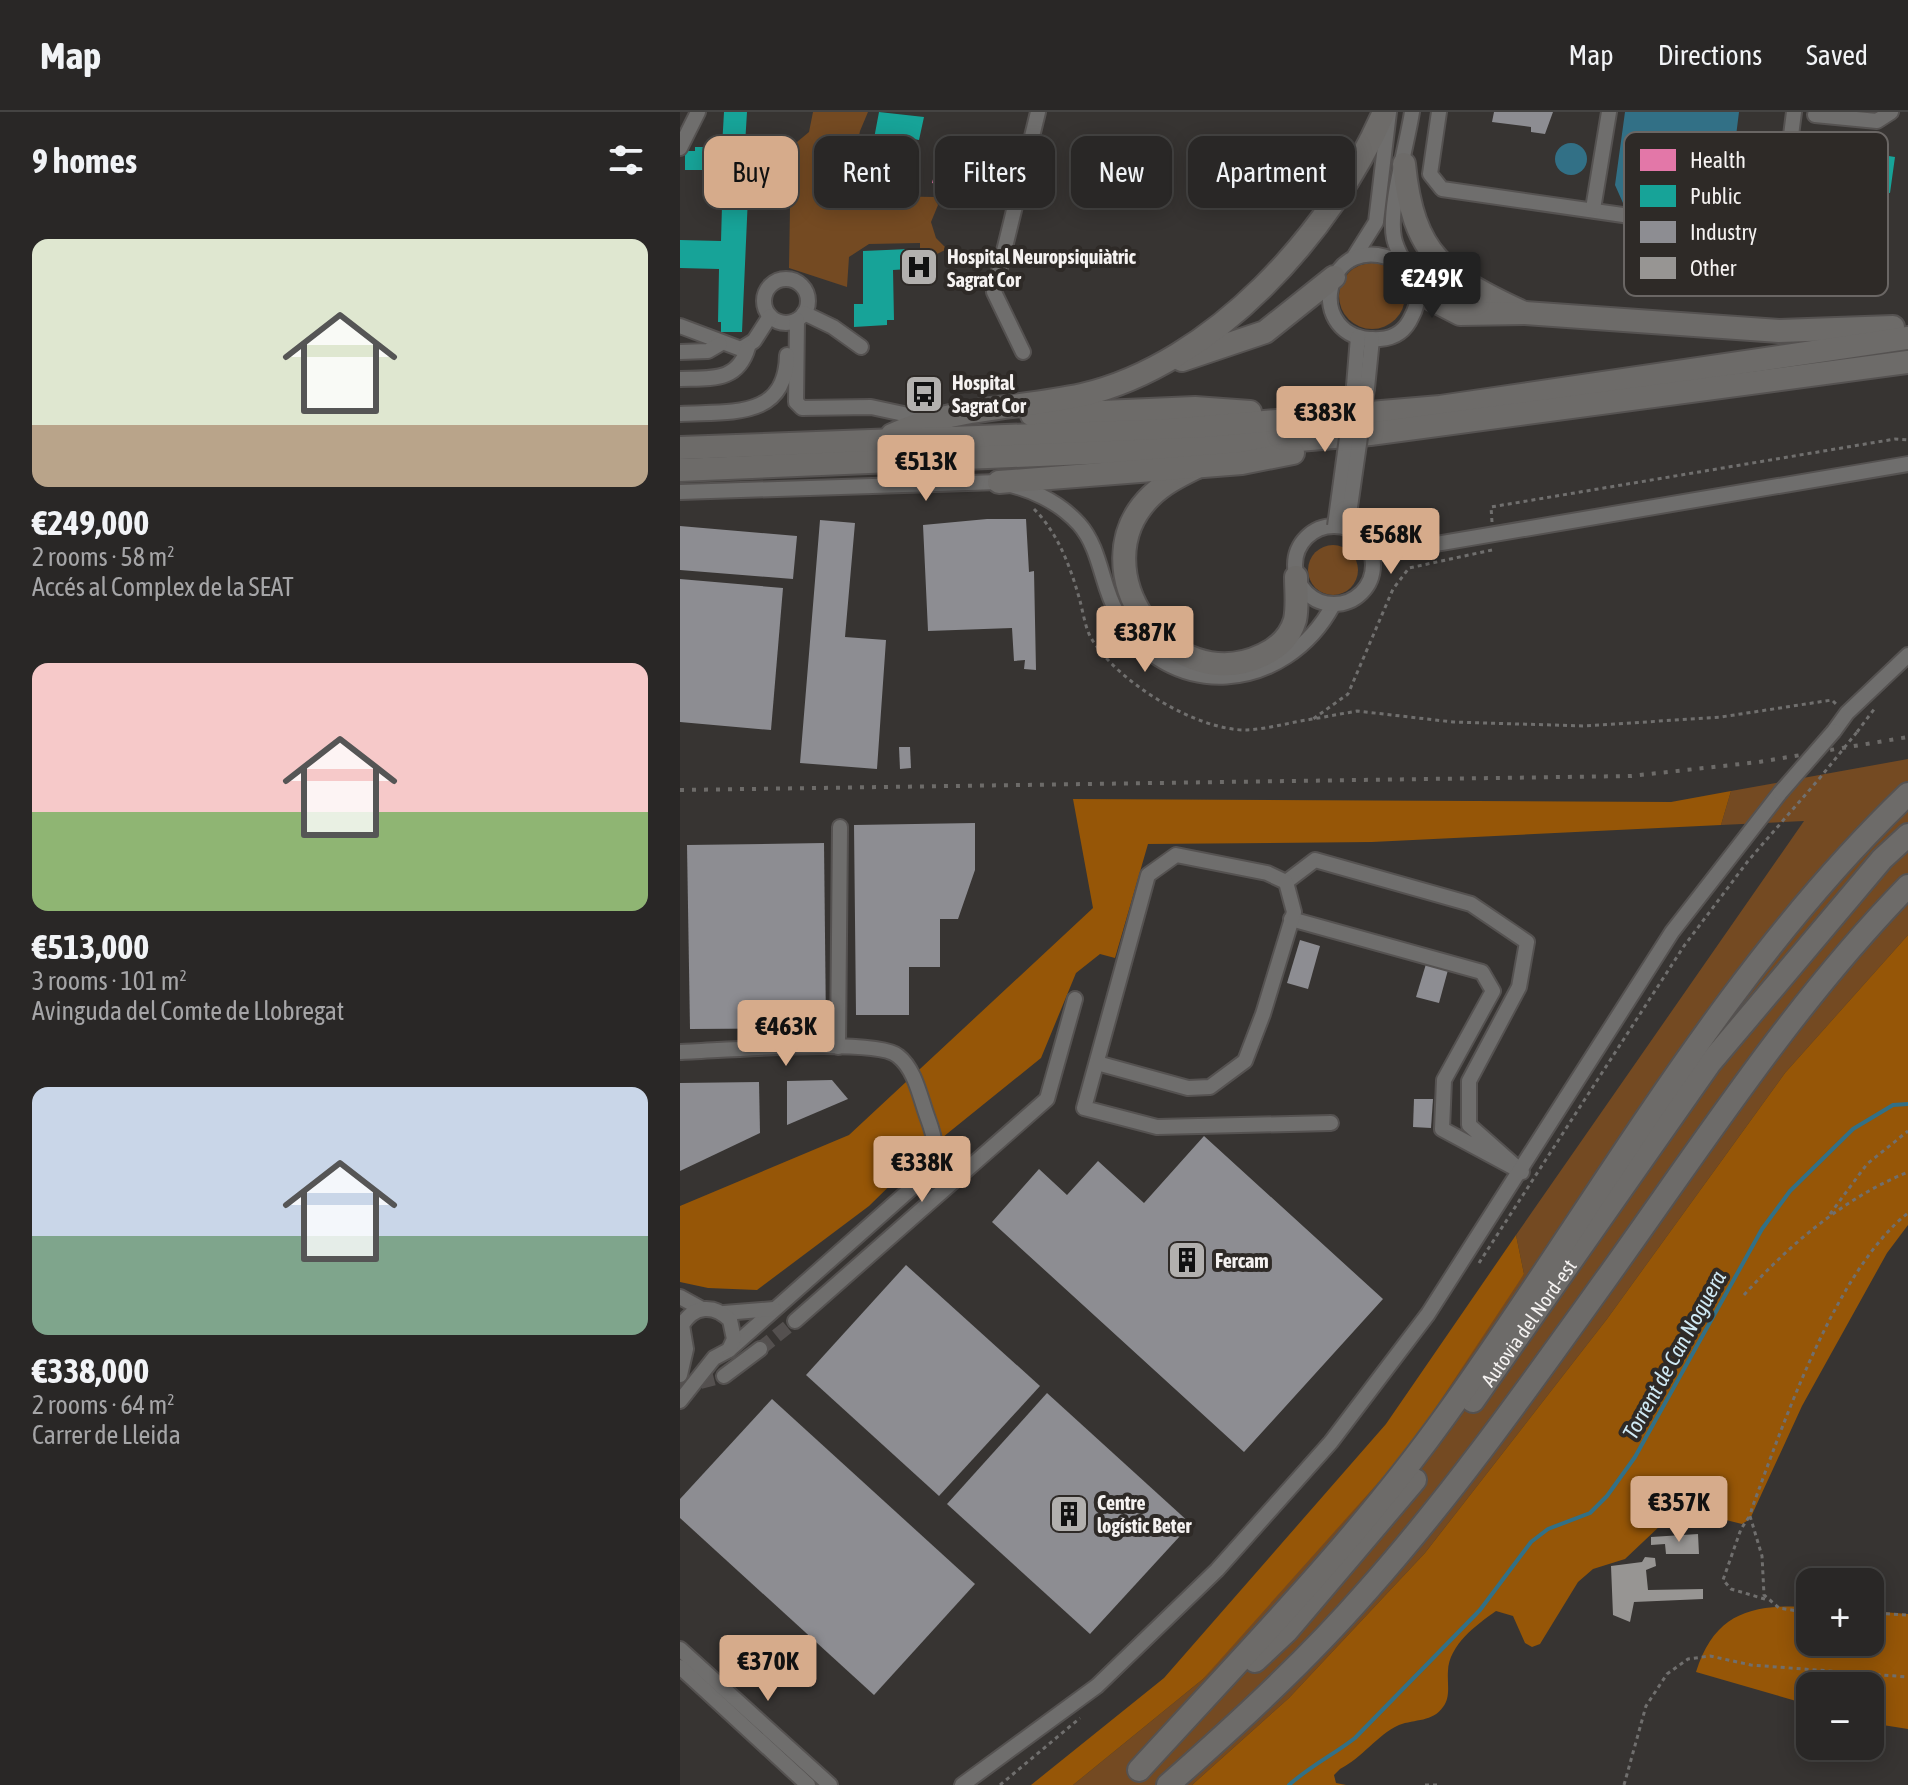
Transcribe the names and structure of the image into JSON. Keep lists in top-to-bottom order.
{
  "streets": {
    "highway": ["Autovia del Nord-est"]
  },
  "water": ["Torrent de Can Noguera"],
  "places": {
    "hospital": ["Hospital Neuropsiquiàtric Sagrat Cor"],
    "bus stop": ["Hospital Sagrat Cor"],
    "building": ["Fercam", "Centre logístic Beter"]
  },
  "legend": [
    "Health",
    "Public",
    "Industry",
    "Other"
  ],
  "page": {
    "header": "Map",
    "nav": ["Map", "Directions", "Saved"],
    "heading": "9 homes",
    "chip": [
      "Buy",
      "Rent",
      "Filters",
      "New",
      "Apartment"
    ],
    "list": [
      {
        "name": "€249,000",
        "note": "2 rooms · 58 m² · Accés al Complex de la SEAT"
      },
      {
        "name": "€513,000",
        "note": "3 rooms · 101 m² · Avinguda del Comte de Llobregat"
      },
      {
        "name": "€338,000",
        "note": "2 rooms · 64 m² · Carrer de Lleida"
      }
    ],
    "price": [
      "€249K",
      "€383K",
      "€513K",
      "€568K",
      "€387K",
      "€463K",
      "€338K",
      "€357K",
      "€370K"
    ],
    "map_buttons": ["+", "−"]
  }
}
